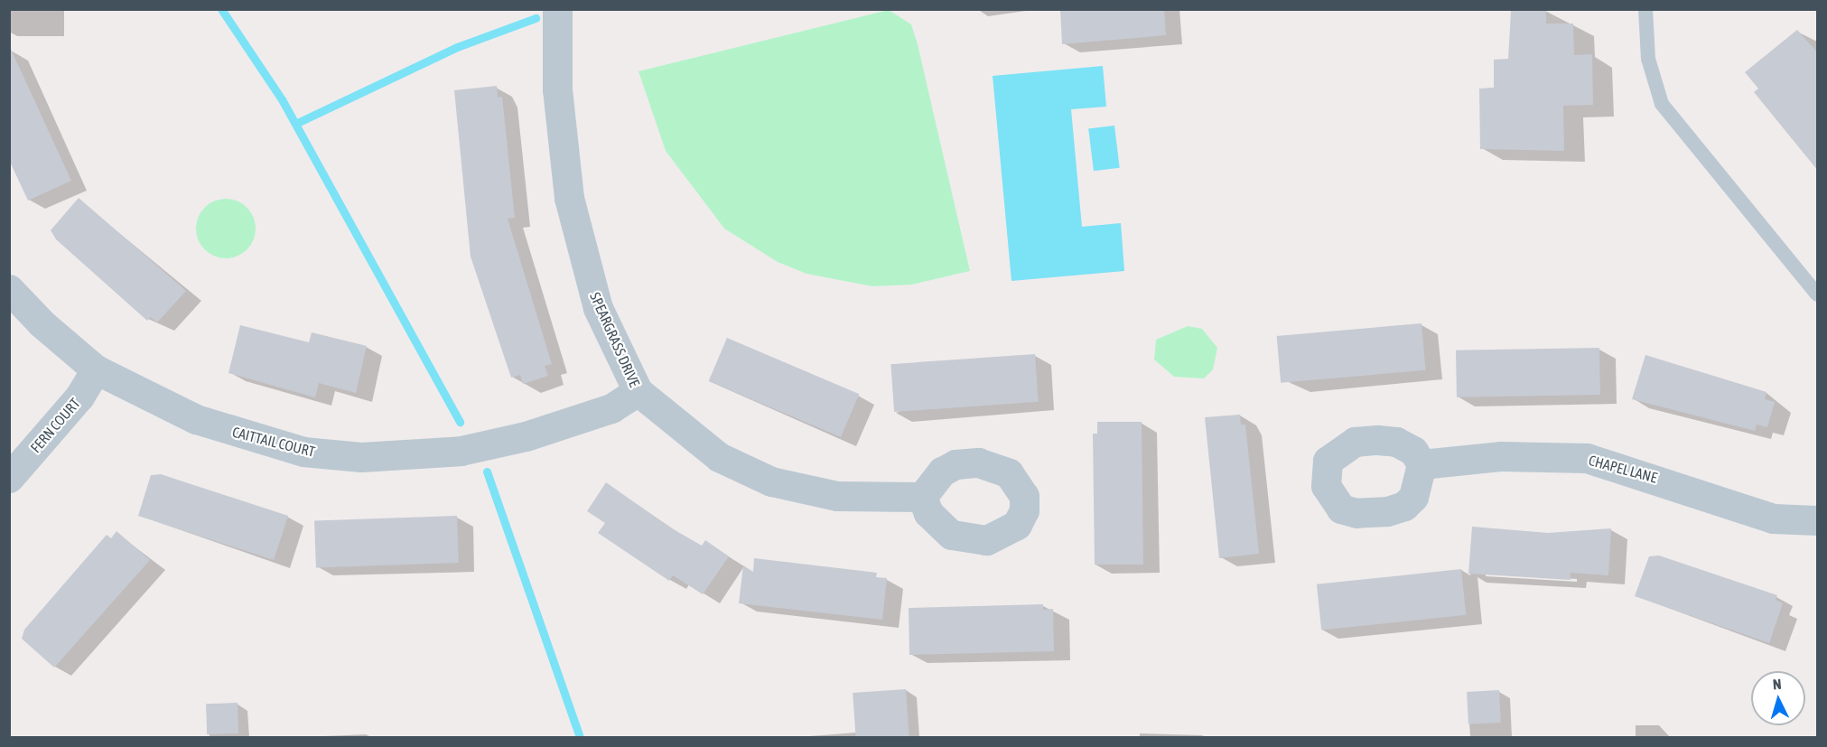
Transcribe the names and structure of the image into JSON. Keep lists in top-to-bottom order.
{
  "streets": {
    "street": [
      "SPEARGRASS DRIVE",
      "FERN COURT",
      "CAITTAIL COURT",
      "CHAPEL LANE"
    ]
  },
  "crossings": [
    ["SPEARGRASS DRIVE", "CAITTAIL COURT"],
    ["FERN COURT", "CAITTAIL COURT"]
  ],
  "north": "top"
}
